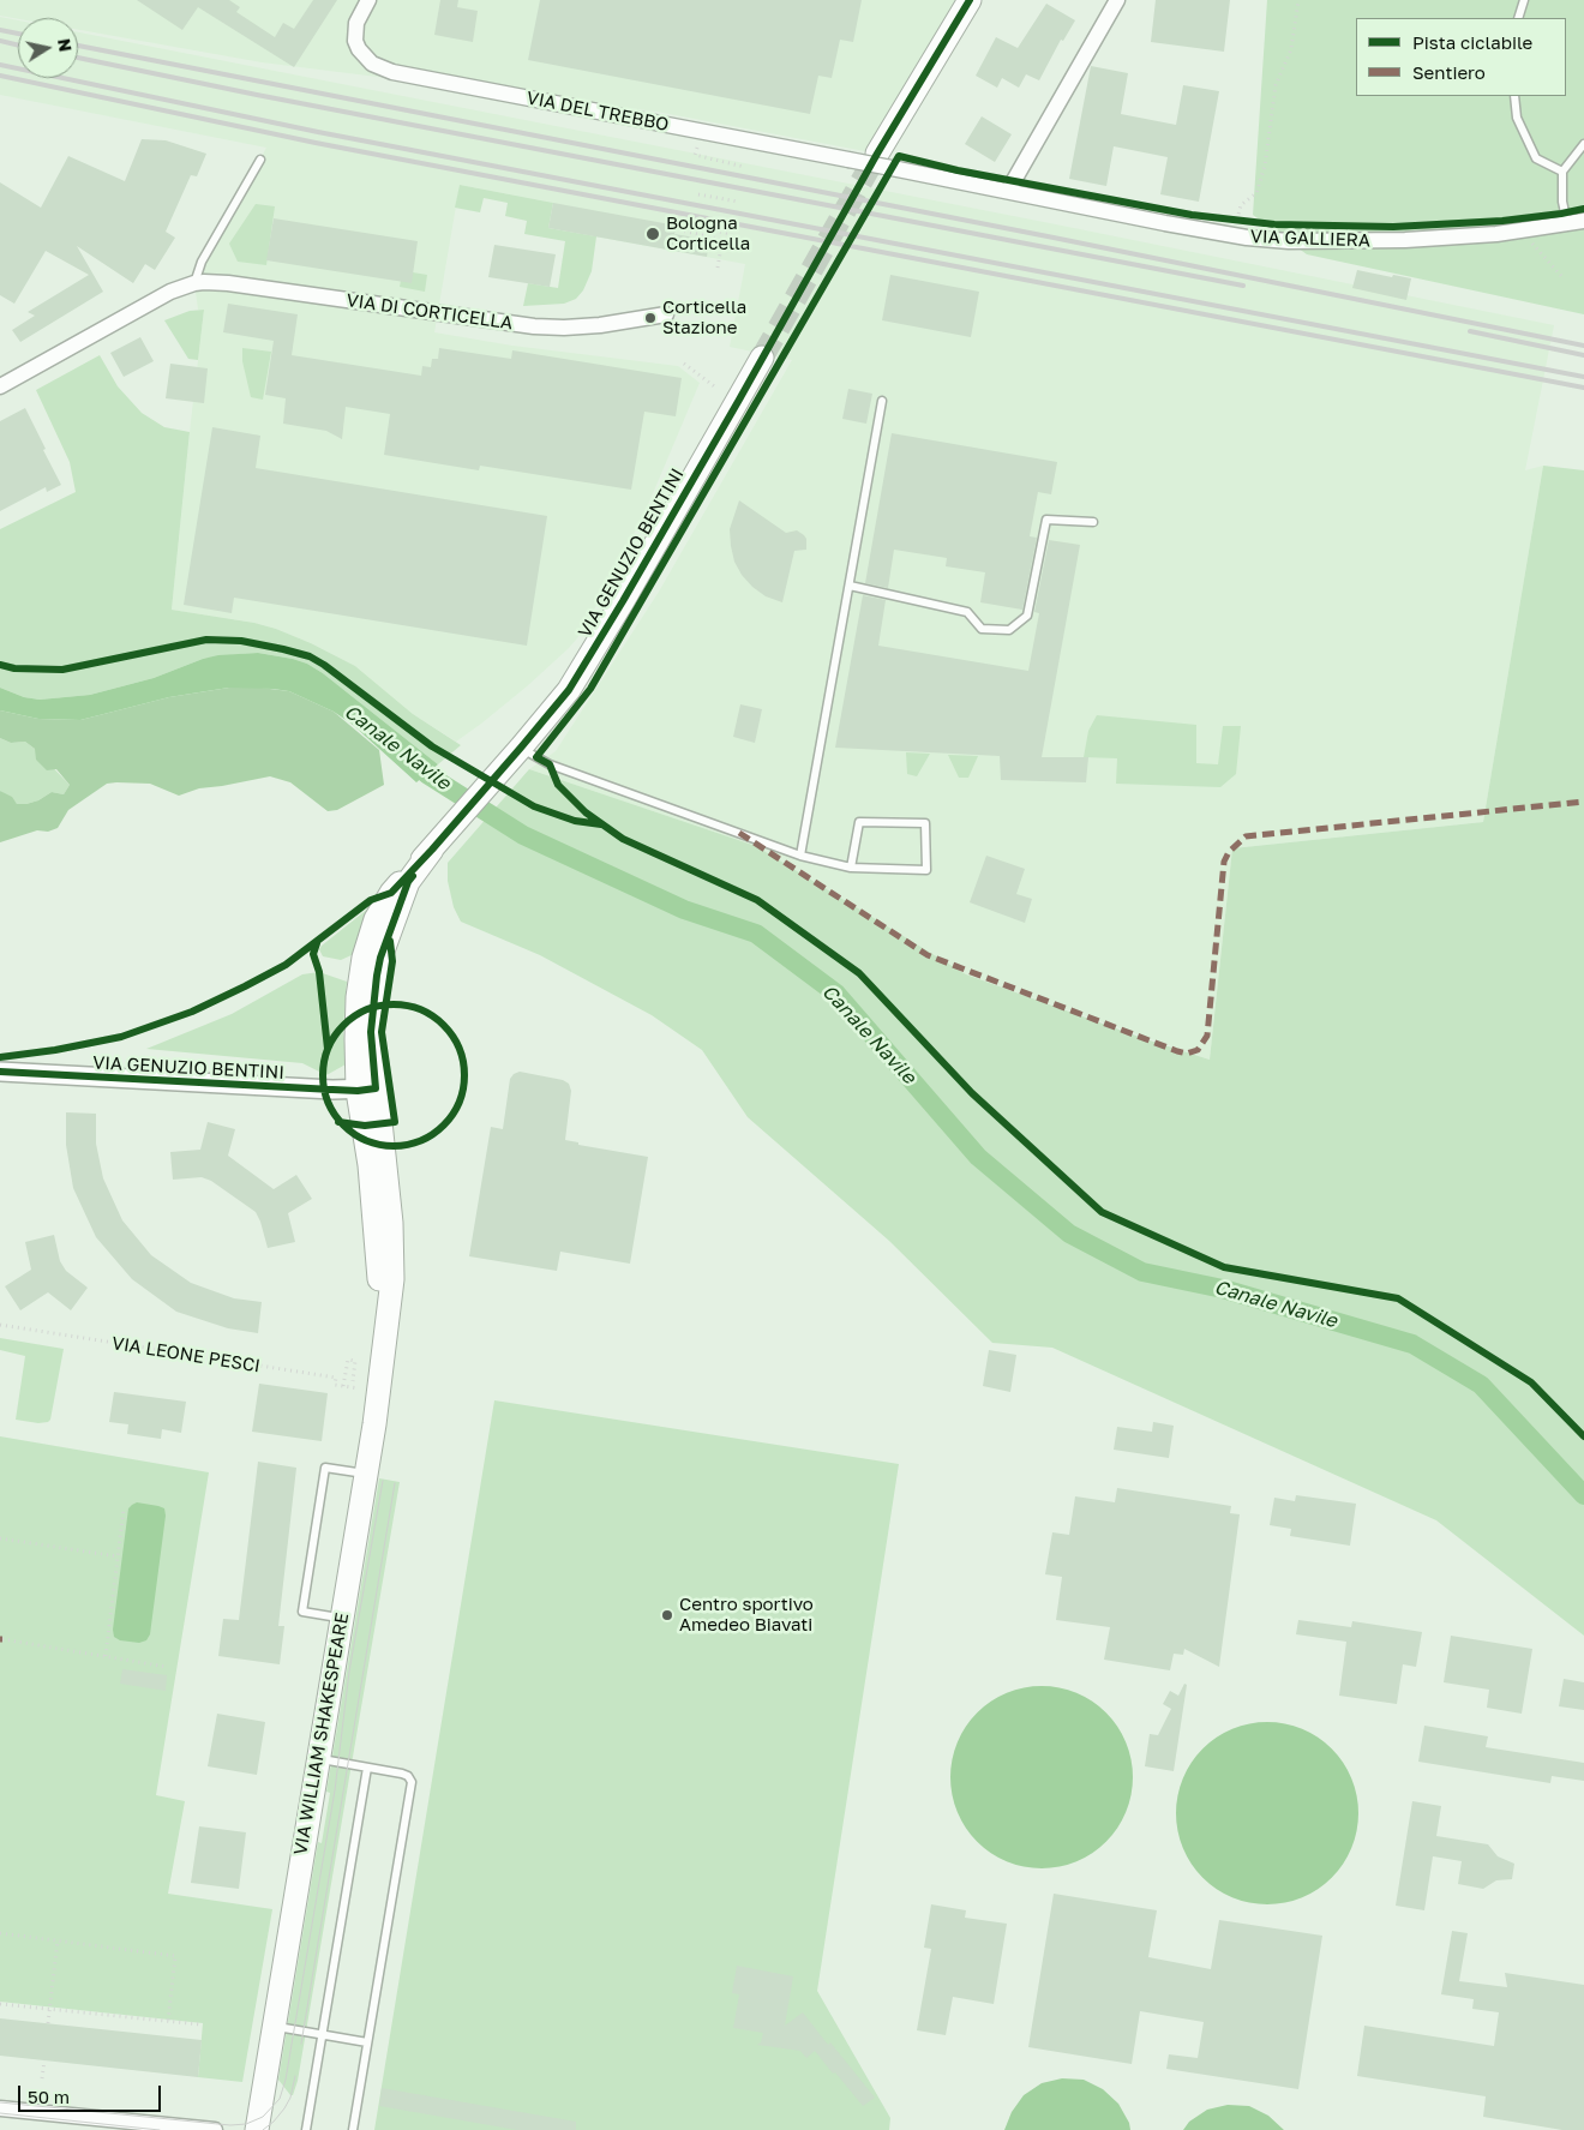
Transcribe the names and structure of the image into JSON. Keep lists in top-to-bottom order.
{
  "streets": {
    "main road": ["VIA GENUZIO BENTINI", "VIA WILLIAM SHAKESPEARE"],
    "street": ["VIA DEL TREBBO", "VIA GALLIERA", "VIA DI CORTICELLA"],
    "path": ["VIA LEONE PESCI"]
  },
  "crossings": [
    ["VIA DEL TREBBO", "VIA GALLIERA"],
    ["VIA GENUZIO BENTINI", "VIA WILLIAM SHAKESPEARE"]
  ],
  "water": ["Canale Navile"],
  "places": ["Bologna Corticella", "Corticella Stazione", "Centro sportivo Amedeo Biavati"],
  "legend": ["Pista ciclabile", "Sentiero"],
  "scale_bar": "50 m",
  "north": "right"
}
